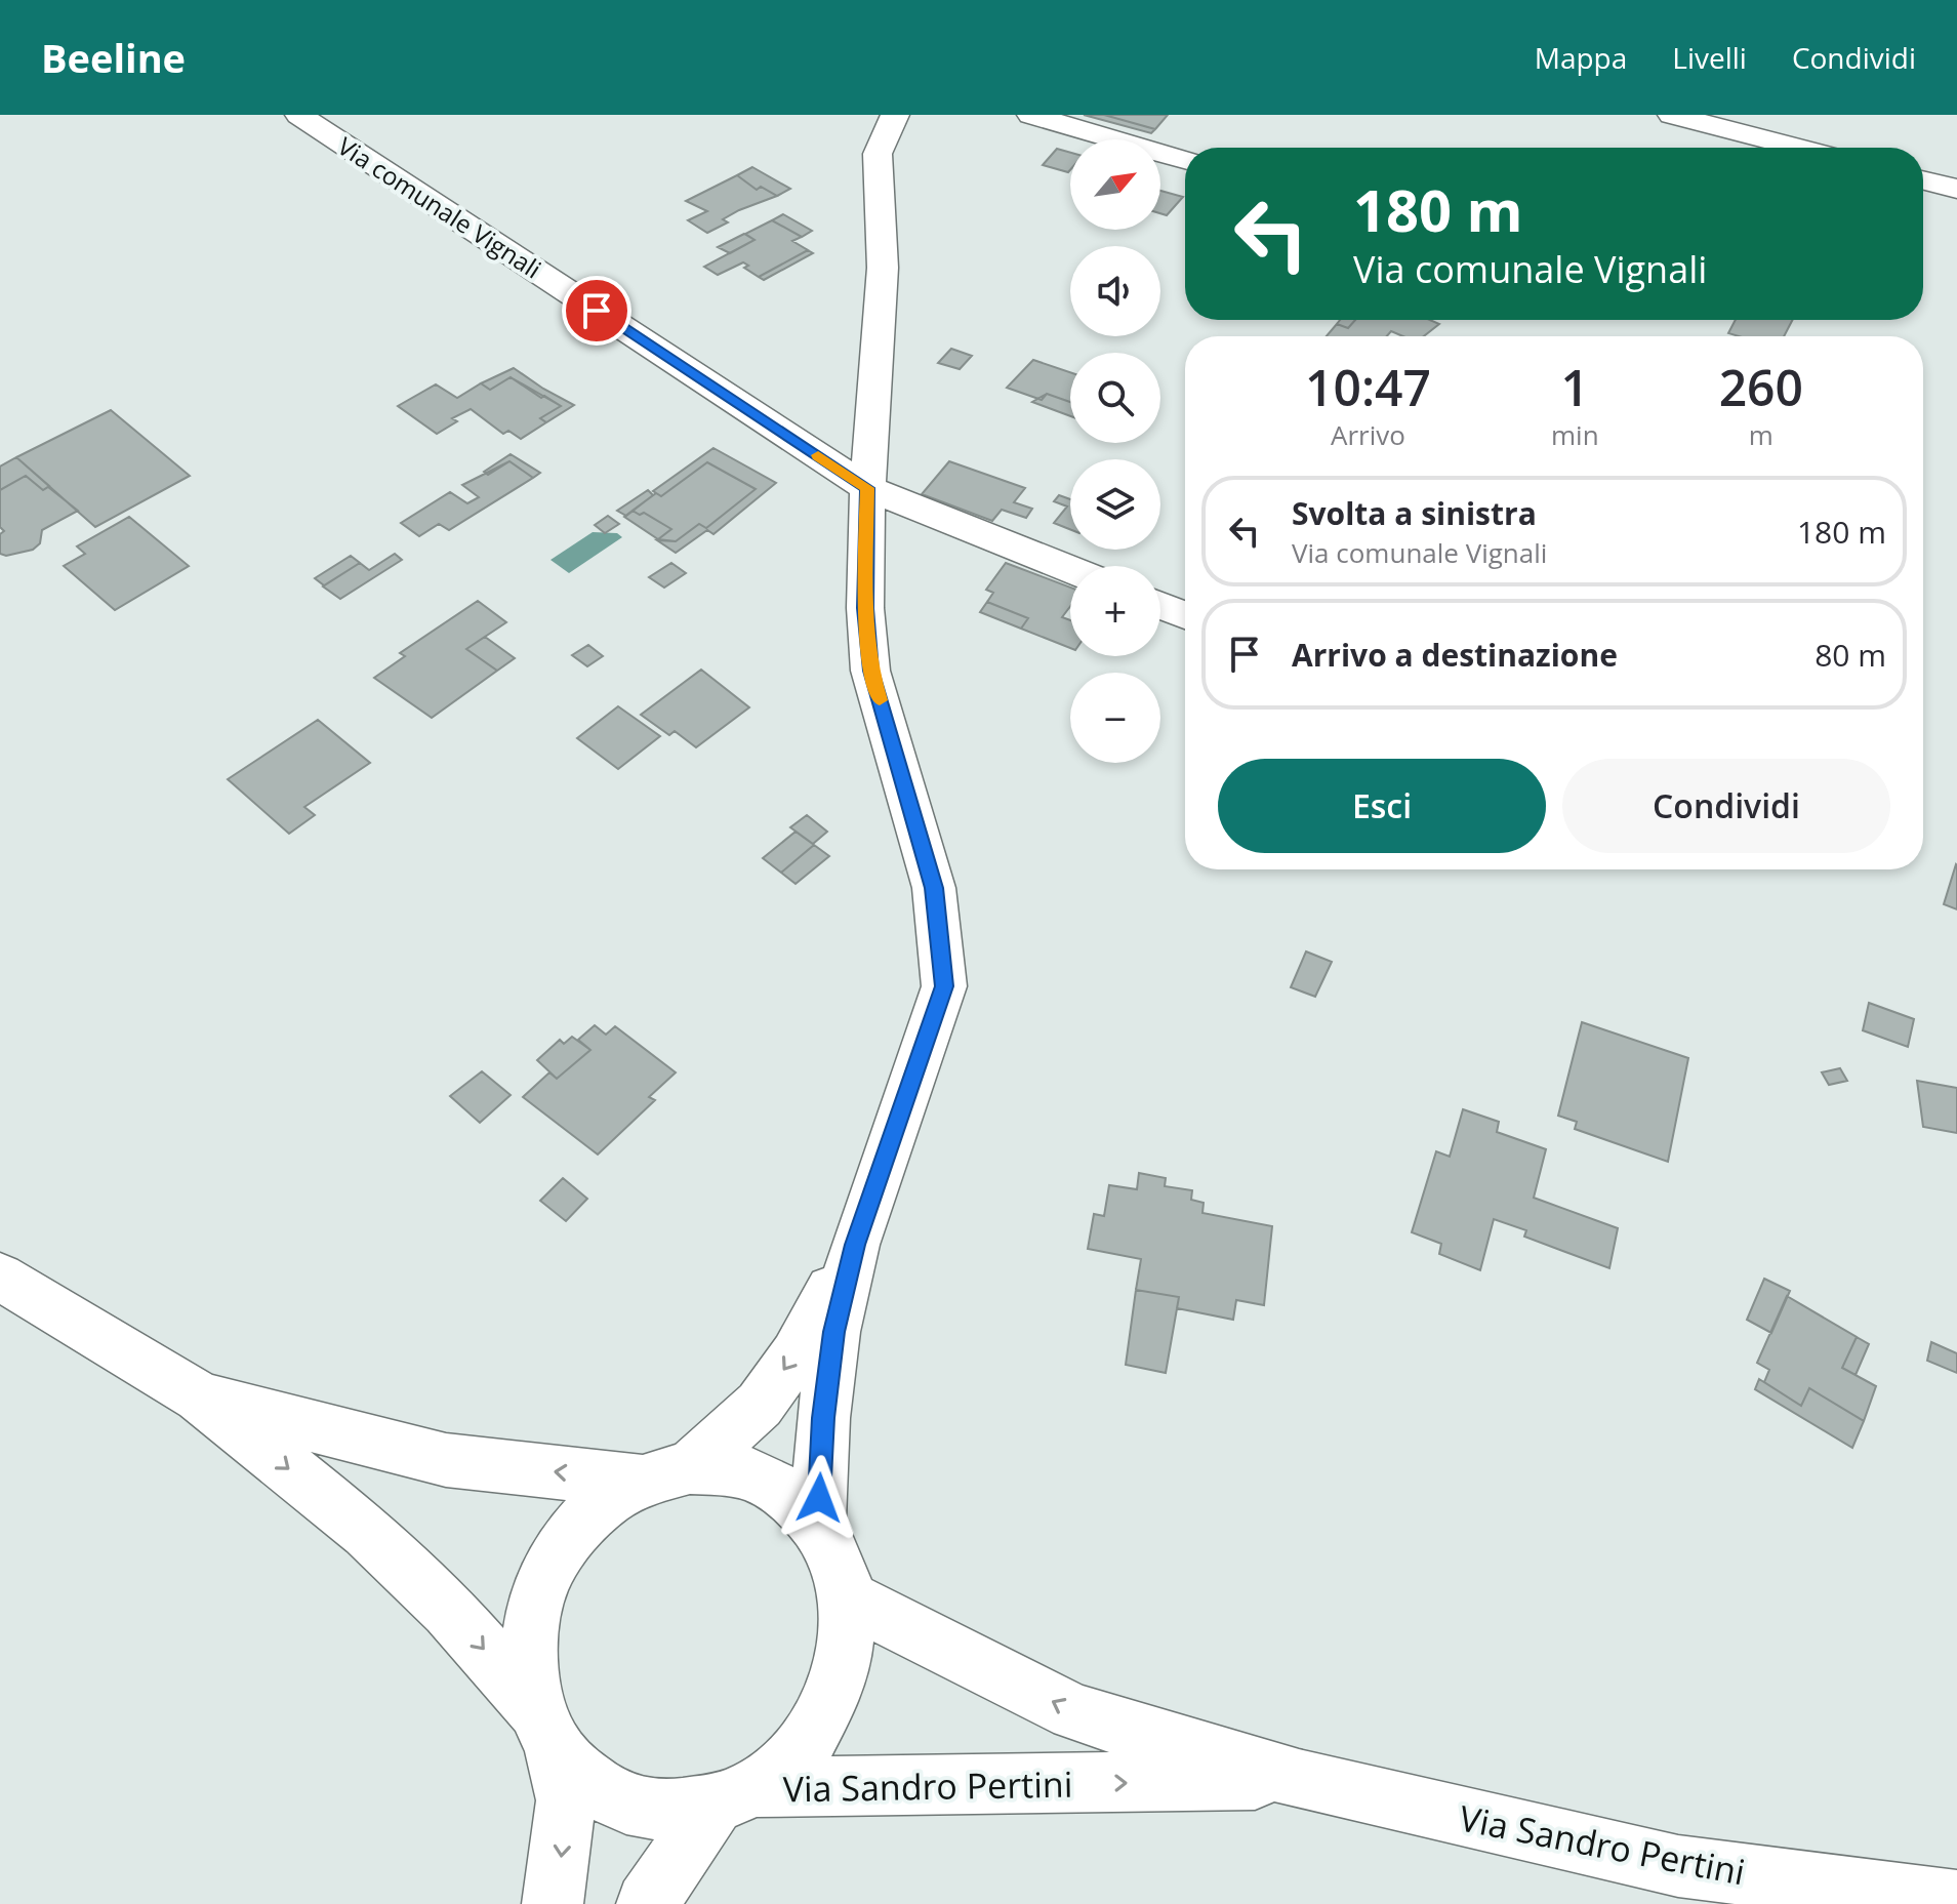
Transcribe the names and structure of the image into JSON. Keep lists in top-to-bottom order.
{
  "streets": {
    "street": ["Via comunale Vignali", "Via Sandro Pertini"]
  },
  "north": "top right",
  "page": {
    "header": "Beeline",
    "nav": ["Mappa", "Livelli", "Condividi"],
    "map_buttons": ["+", "−"],
    "turn": ["180 m", "Via comunale Vignali"],
    "eta": [
      "10:47",
      "Arrivo",
      "1",
      "min",
      "260",
      "m"
    ],
    "list": [
      {
        "name": "Svolta a sinistra",
        "note": "Via comunale Vignali",
        "value": "180 m"
      },
      {
        "name": "Arrivo a destinazione",
        "value": "80 m"
      }
    ],
    "buttons": ["Esci", "Condividi"]
  }
}
